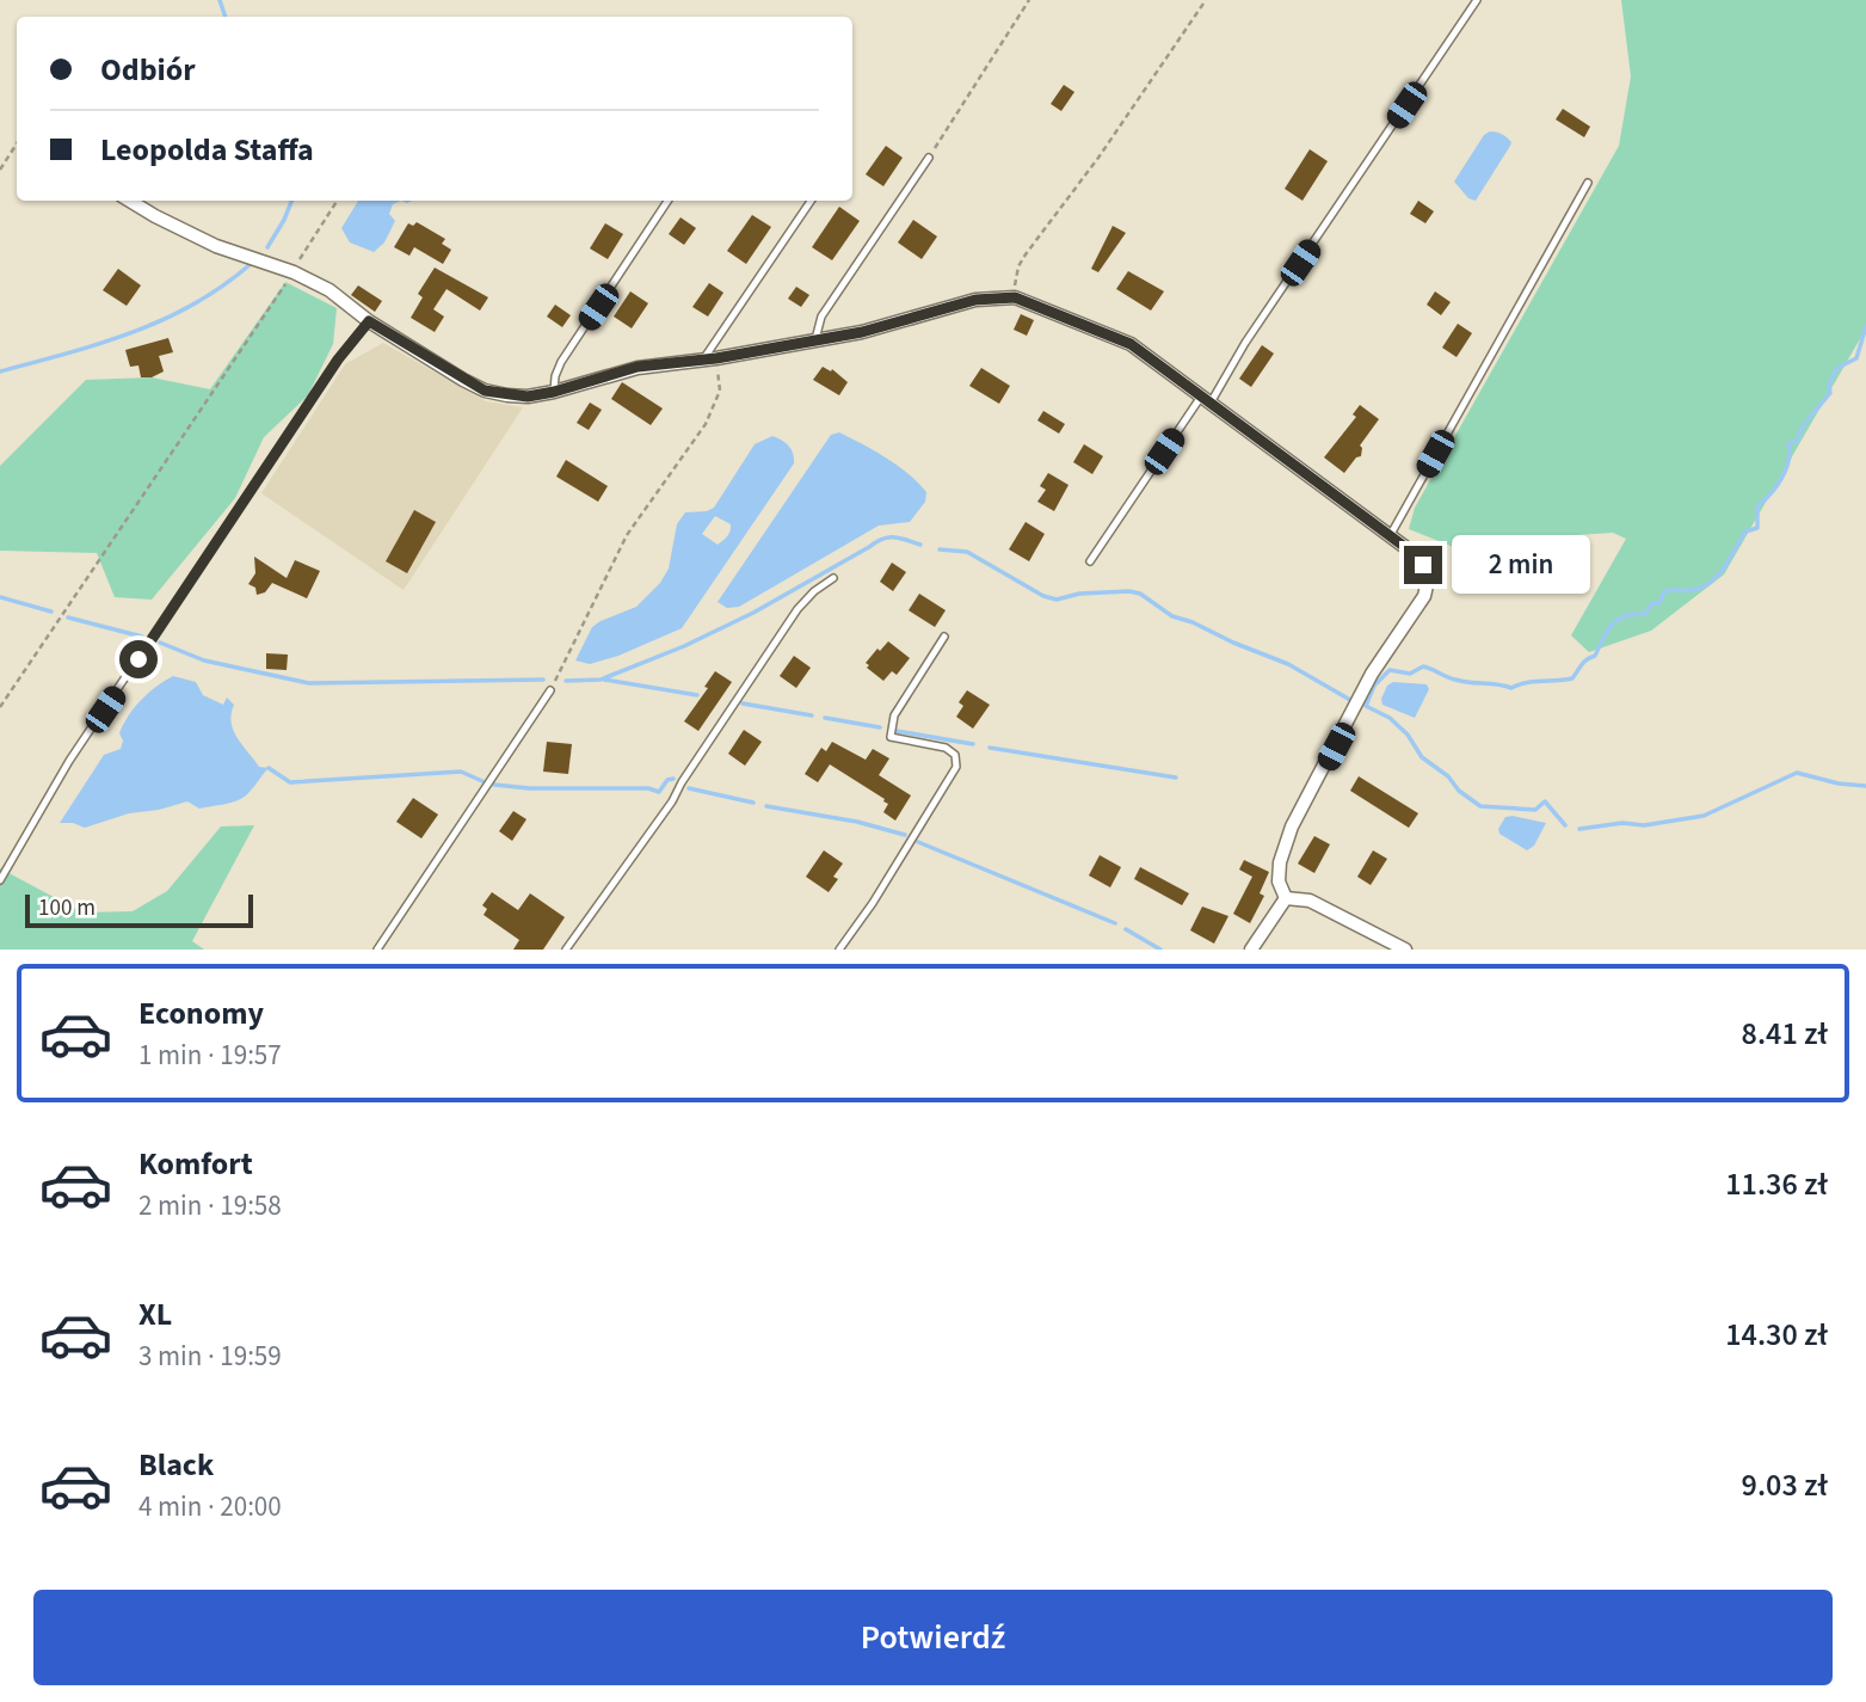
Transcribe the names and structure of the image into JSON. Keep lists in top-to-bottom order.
{
  "scale_bar": "100 m",
  "page": {
    "banner": ["Odbiór", "Leopolda Staffa"],
    "bubble": "2 min",
    "scale": "100 m",
    "list": [
      {
        "name": "Economy",
        "note": "1 min · 19:57",
        "value": "8.41 zł"
      },
      {
        "name": "Komfort",
        "note": "2 min · 19:58",
        "value": "11.36 zł"
      },
      {
        "name": "XL",
        "note": "3 min · 19:59",
        "value": "14.30 zł"
      },
      {
        "name": "Black",
        "note": "4 min · 20:00",
        "value": "9.03 zł"
      }
    ],
    "buttons": "Potwierdź"
  }
}
